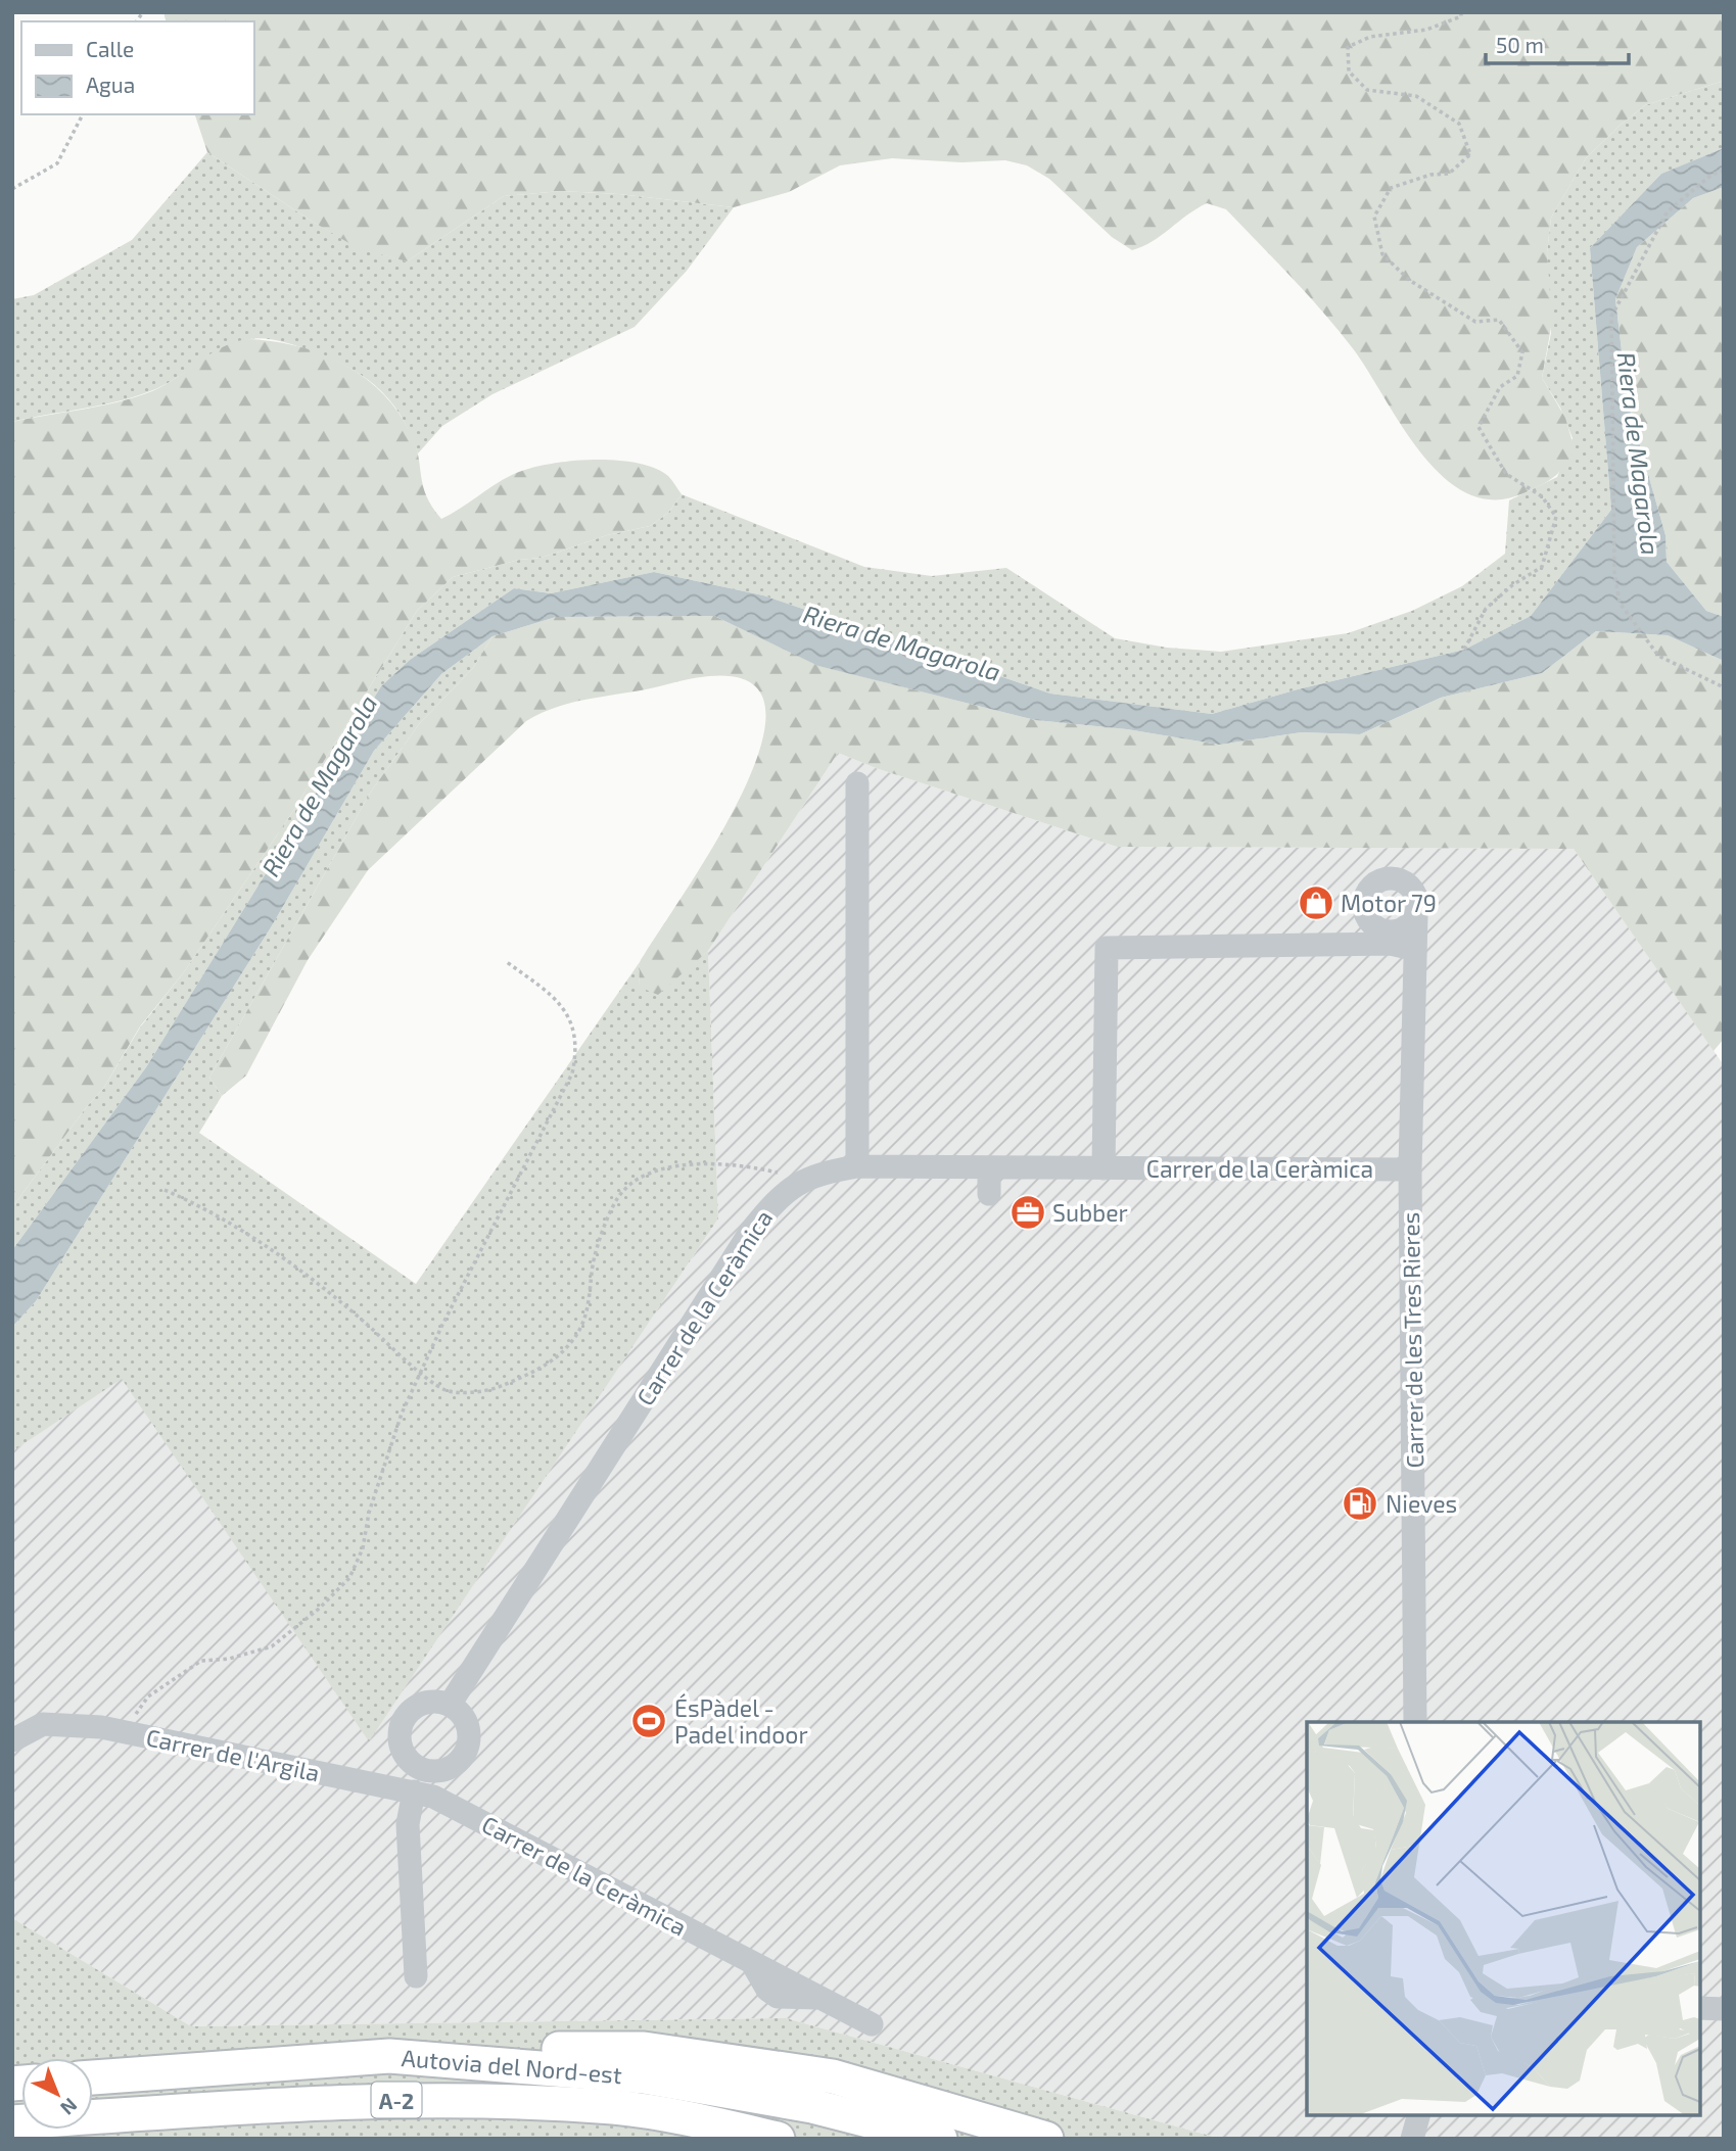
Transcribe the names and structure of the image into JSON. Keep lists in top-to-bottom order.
{
  "streets": {
    "highway": ["Autovia del Nord-est", "A-2"],
    "street": ["Carrer de la Ceràmica", "Carrer de les Tres Rieres", "Carrer de l'Argila"]
  },
  "crossings": [
    ["Carrer de la Ceràmica", "Carrer de les Tres Rieres"],
    ["Carrer de la Ceràmica", "Carrer de l'Argila"]
  ],
  "water": ["Riera de Magarola"],
  "places": {
    "shop": ["Motor 79"],
    "office": ["Subber"],
    "fuel station": ["Nieves"],
    "sports": ["ÉsPàdel - Padel indoor"]
  },
  "legend": ["Calle", "Agua"],
  "scale_bar": "50 m",
  "north": "bottom right"
}
